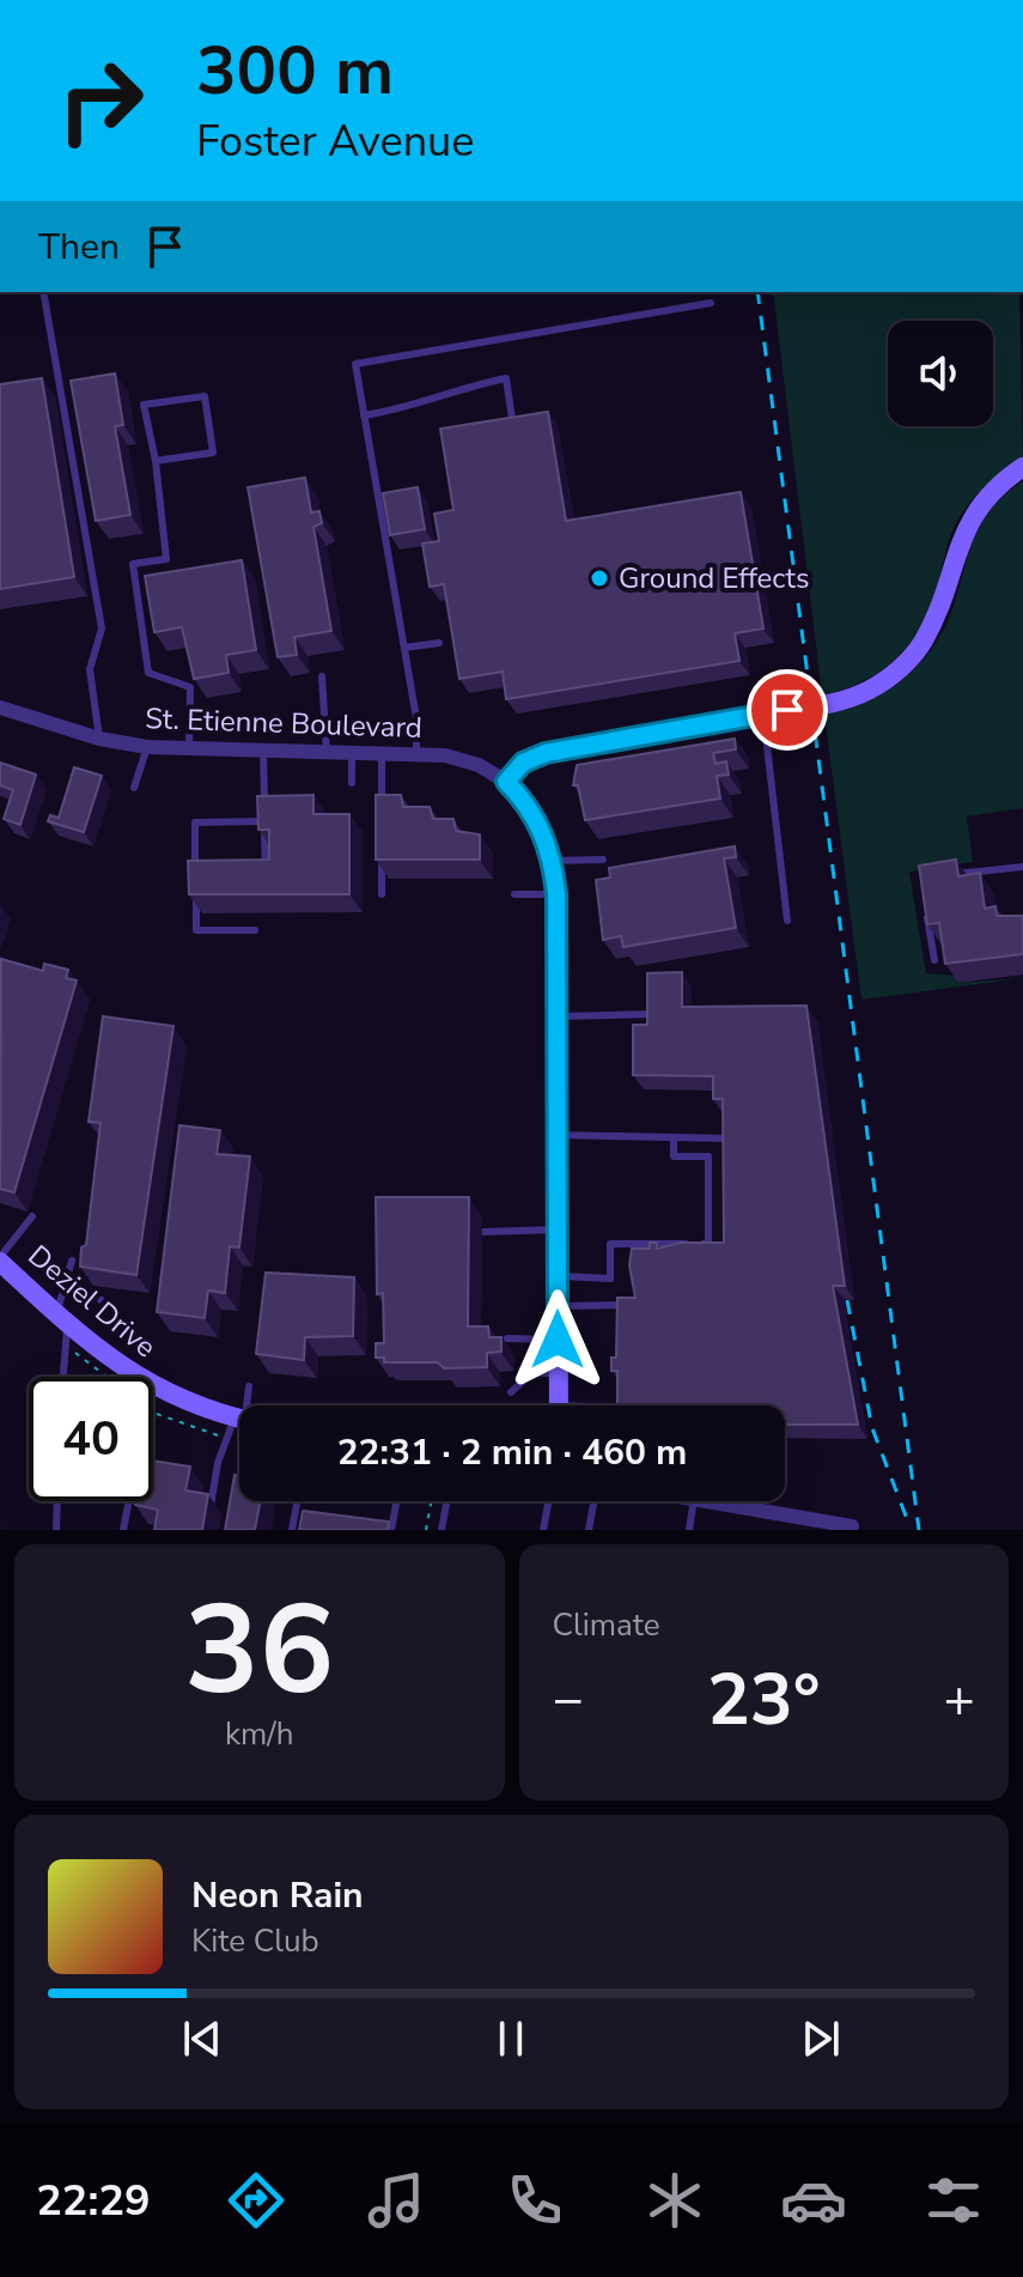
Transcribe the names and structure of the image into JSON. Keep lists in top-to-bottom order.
{
  "streets": {
    "street": ["St. Etienne Boulevard", "Deziel Drive"]
  },
  "places": ["Ground Effects"],
  "page": {
    "turn": ["300 m", "Foster Avenue"],
    "then": "Then",
    "limit": "40",
    "trip": "22:31 · 2 min · 460 m",
    "tile": [
      ["36", "km/h"],
      "Climate"
    ],
    "heat": ["−", "23°", "+"],
    "song": ["Neon Rain", "Kite Club"],
    "tabs": "22:29"
  }
}
